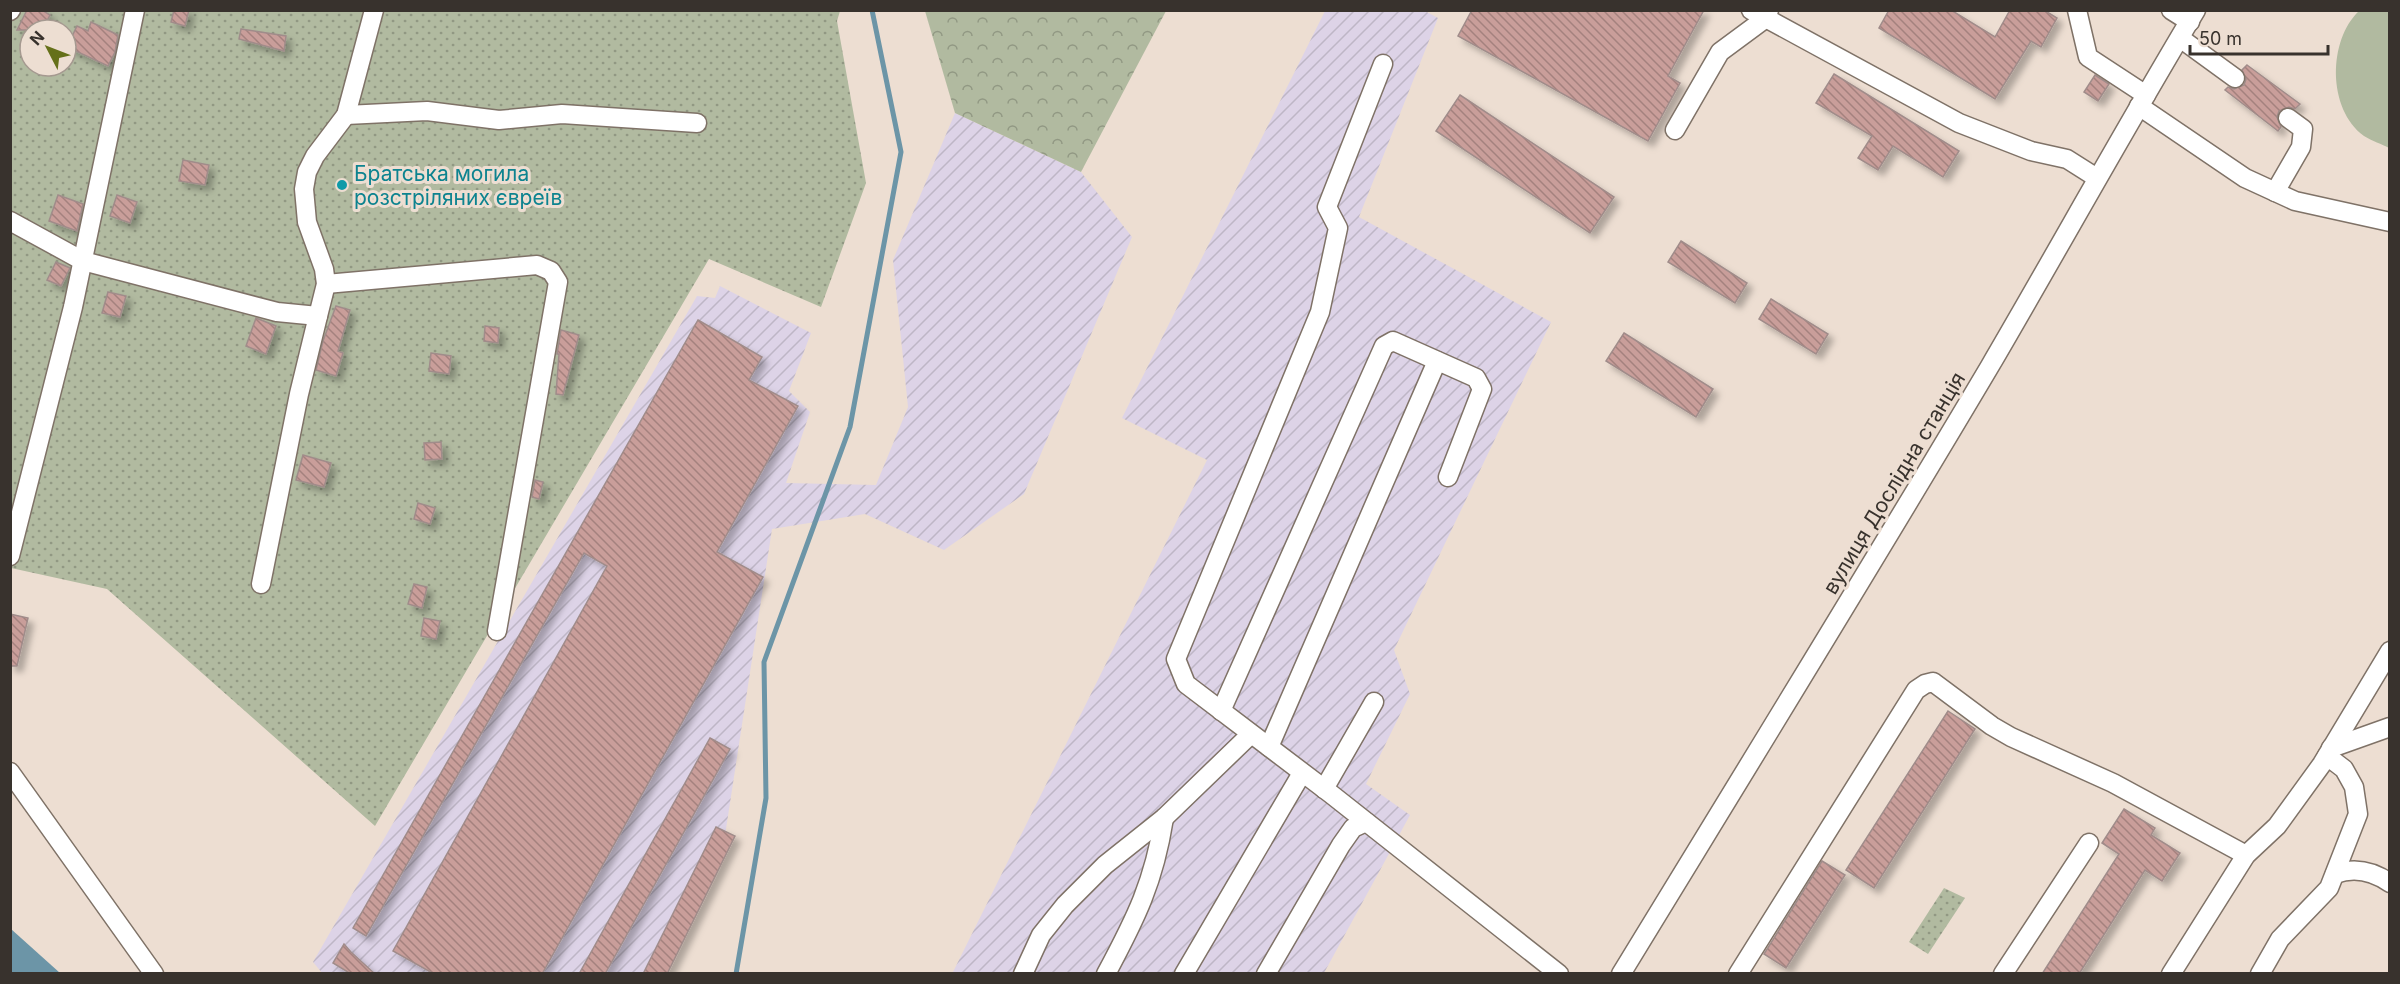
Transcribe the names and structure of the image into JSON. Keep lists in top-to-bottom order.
{
  "streets": {
    "street": ["вулиця Дослідна станція"]
  },
  "places": ["Братська могила розстріляних євреїв"],
  "scale_bar": "50 m",
  "north": "top left"
}
